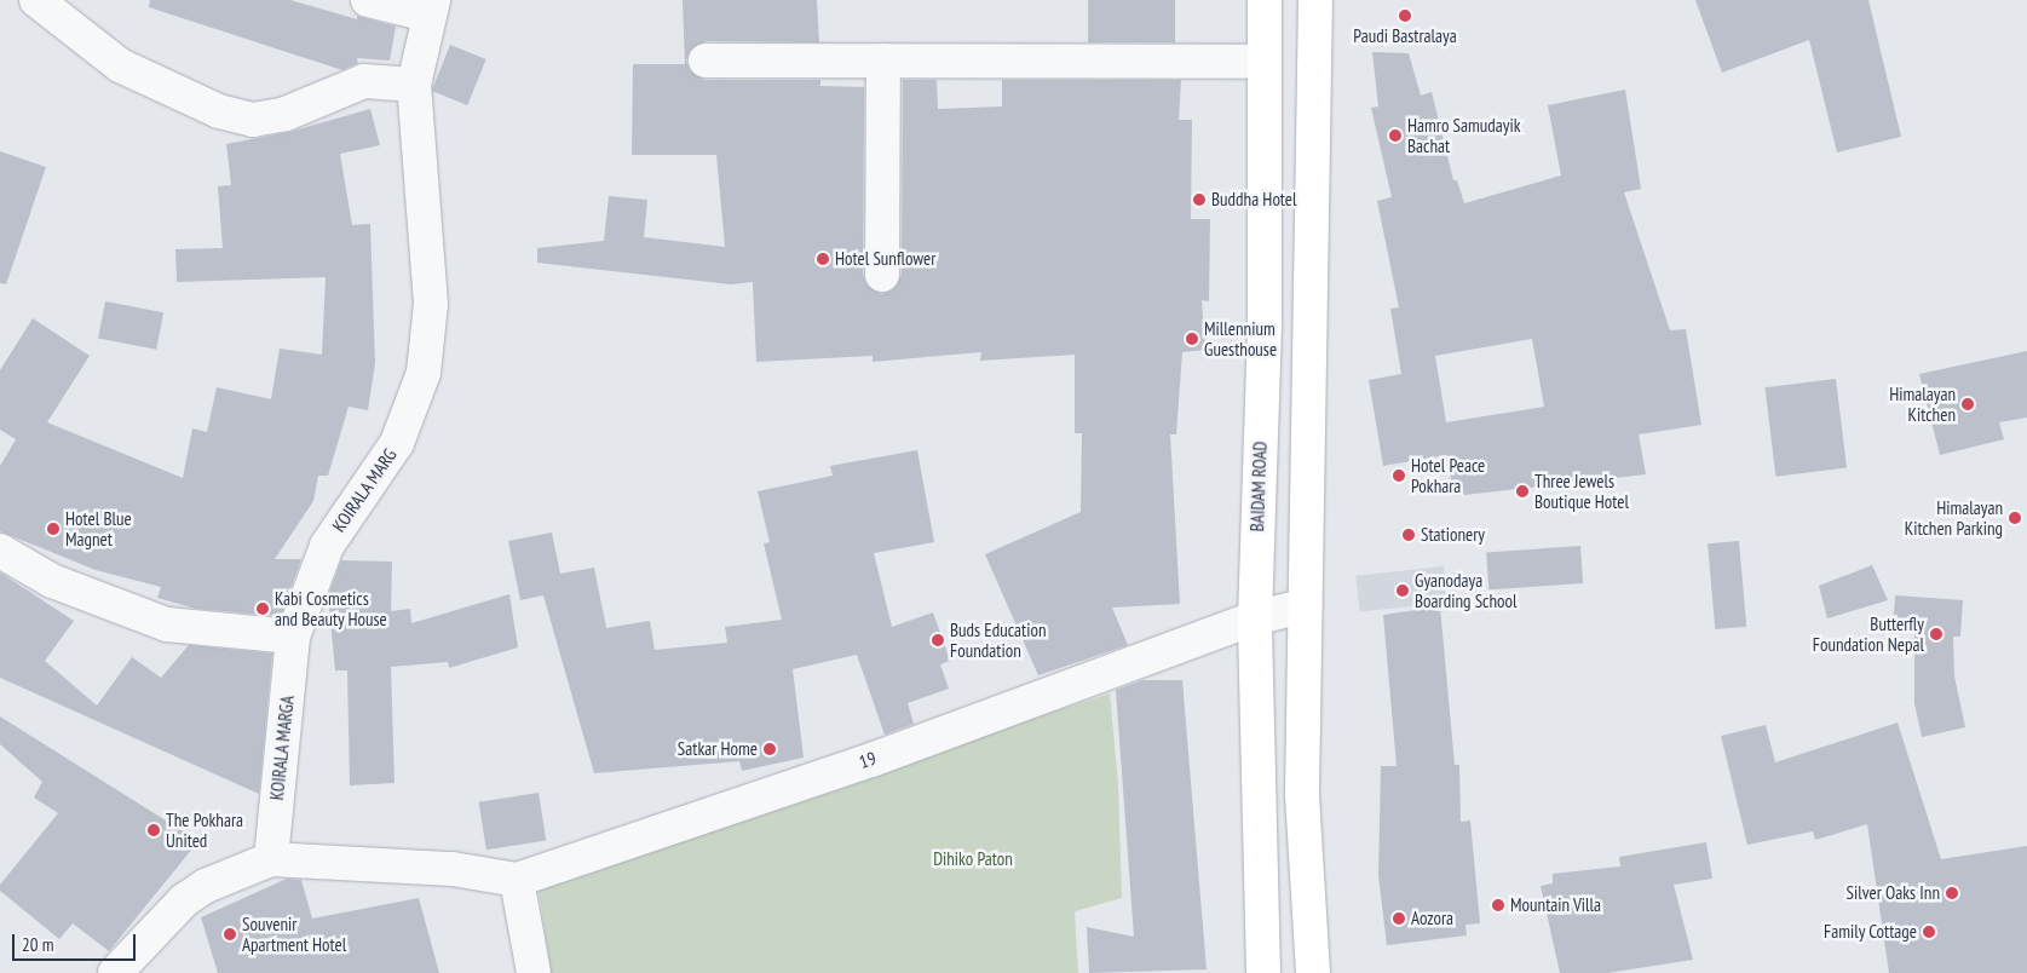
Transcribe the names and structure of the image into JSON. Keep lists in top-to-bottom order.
{
  "streets": {
    "main road": ["BAIDAM ROAD"],
    "street": ["KOIRALA MARG", "KOIRALA MARGA", "19"]
  },
  "crossings": [
    ["BAIDAM ROAD", "19"],
    ["KOIRALA MARG", "KOIRALA MARGA"]
  ],
  "parks": ["Dihiko Paton"],
  "places": [
    "Paudi Bastralaya",
    "Hamro Samudayik Bachat",
    "Buddha Hotel",
    "Hotel Sunflower",
    "Millennium Guesthouse",
    "Himalayan Kitchen",
    "Hotel Peace Pokhara",
    "Three Jewels Boutique Hotel",
    "Himalayan Kitchen Parking",
    "Hotel Blue Magnet",
    "Stationery",
    "Gyanodaya Boarding School",
    "Kabi Cosmetics and Beauty House",
    "Butterfly Foundation Nepal",
    "Buds Education Foundation",
    "Satkar Home",
    "The Pokhara United",
    "Silver Oaks Inn",
    "Mountain Villa",
    "Aozora",
    "Family Cottage",
    "Souvenir Apartment Hotel"
  ],
  "scale_bar": "20 m"
}
